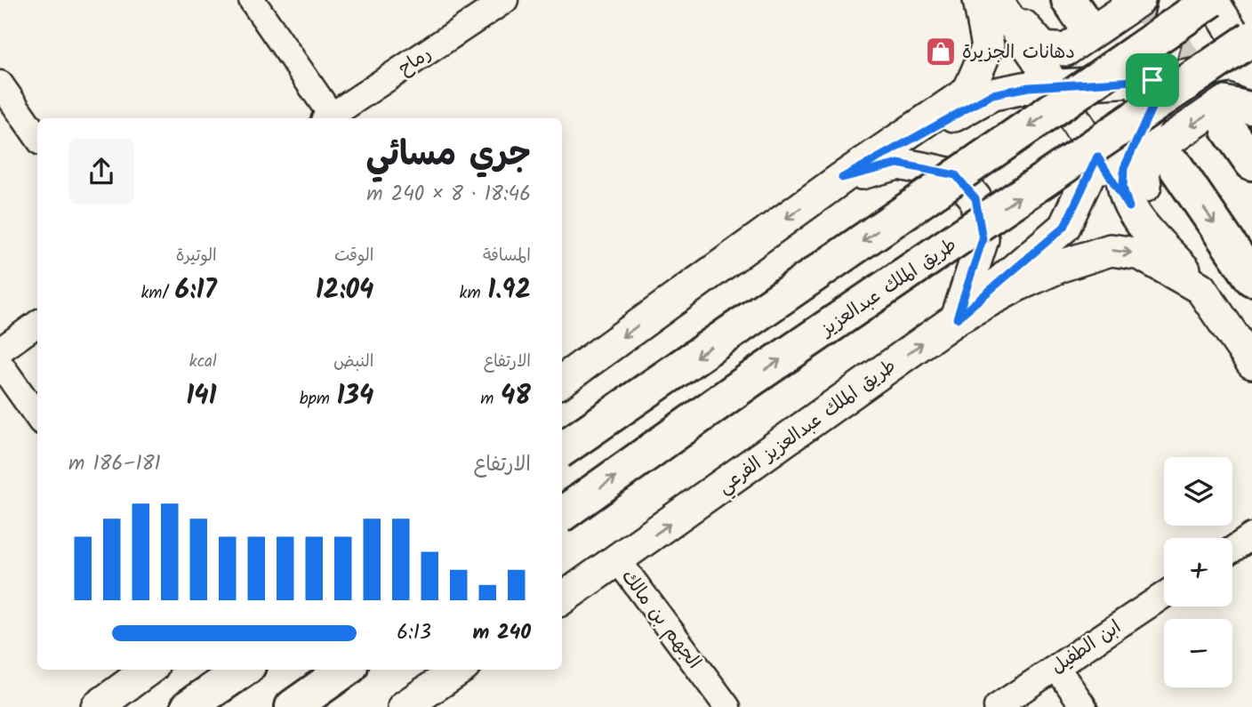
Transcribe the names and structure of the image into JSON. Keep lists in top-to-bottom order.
{
  "streets": {
    "main road": ["طريق الملك عبدالعزيز"],
    "street": [
      "رماح",
      "طريق الملك عبدالعزيز الفرعي",
      "الجهم بن مالك",
      "ابن الطفيل"
    ]
  },
  "crossings": [
    ["طريق الملك عبدالعزيز الفرعي", "الجهم بن مالك"]
  ],
  "places": {
    "shop": ["دهانات الجزيرة"]
  },
  "page": {
    "heading": ["جري مسائي", "18:46 · 8 × 240 m"],
    "stats": [
      ["المسافة", "1.92 km"],
      ["الوقت", "12:04"],
      ["الوتيرة", "6:17 /km"],
      ["الارتفاع", "48 m"],
      ["النبض", "134 bpm"],
      ["kcal", "141"]
    ],
    "chart": ["الارتفاع", "181–186 m"],
    "map_buttons": ["+", "−"],
    "list": [
      {
        "name": "240 m",
        "note": "6:13"
      }
    ]
  }
}
